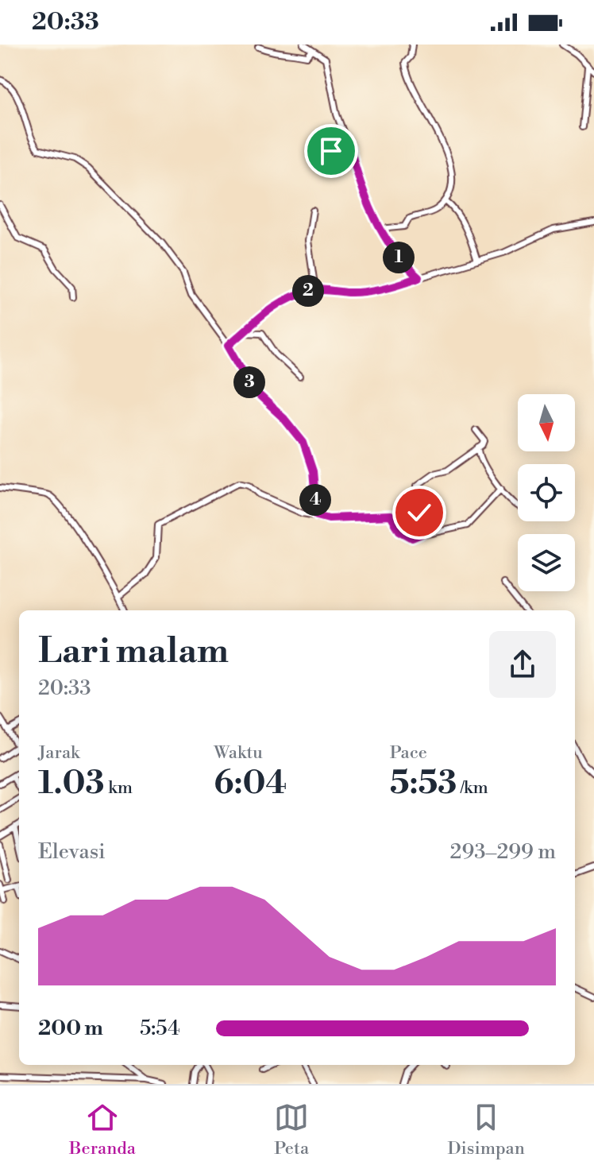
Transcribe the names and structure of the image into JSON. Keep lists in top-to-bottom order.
{
  "north": "bottom",
  "page": {
    "status": "20:33",
    "pins": [
      "1",
      "2",
      "3",
      "4"
    ],
    "heading": ["Lari malam", "20:33"],
    "stats": [
      ["Jarak", "1.03 km"],
      ["Waktu", "6:04"],
      ["Pace", "5:53 /km"]
    ],
    "chart": ["Elevasi", "293–299 m"],
    "list": [
      {
        "name": "200 m",
        "note": "5:54"
      }
    ],
    "tabs": ["Beranda", "Peta", "Disimpan"]
  }
}
